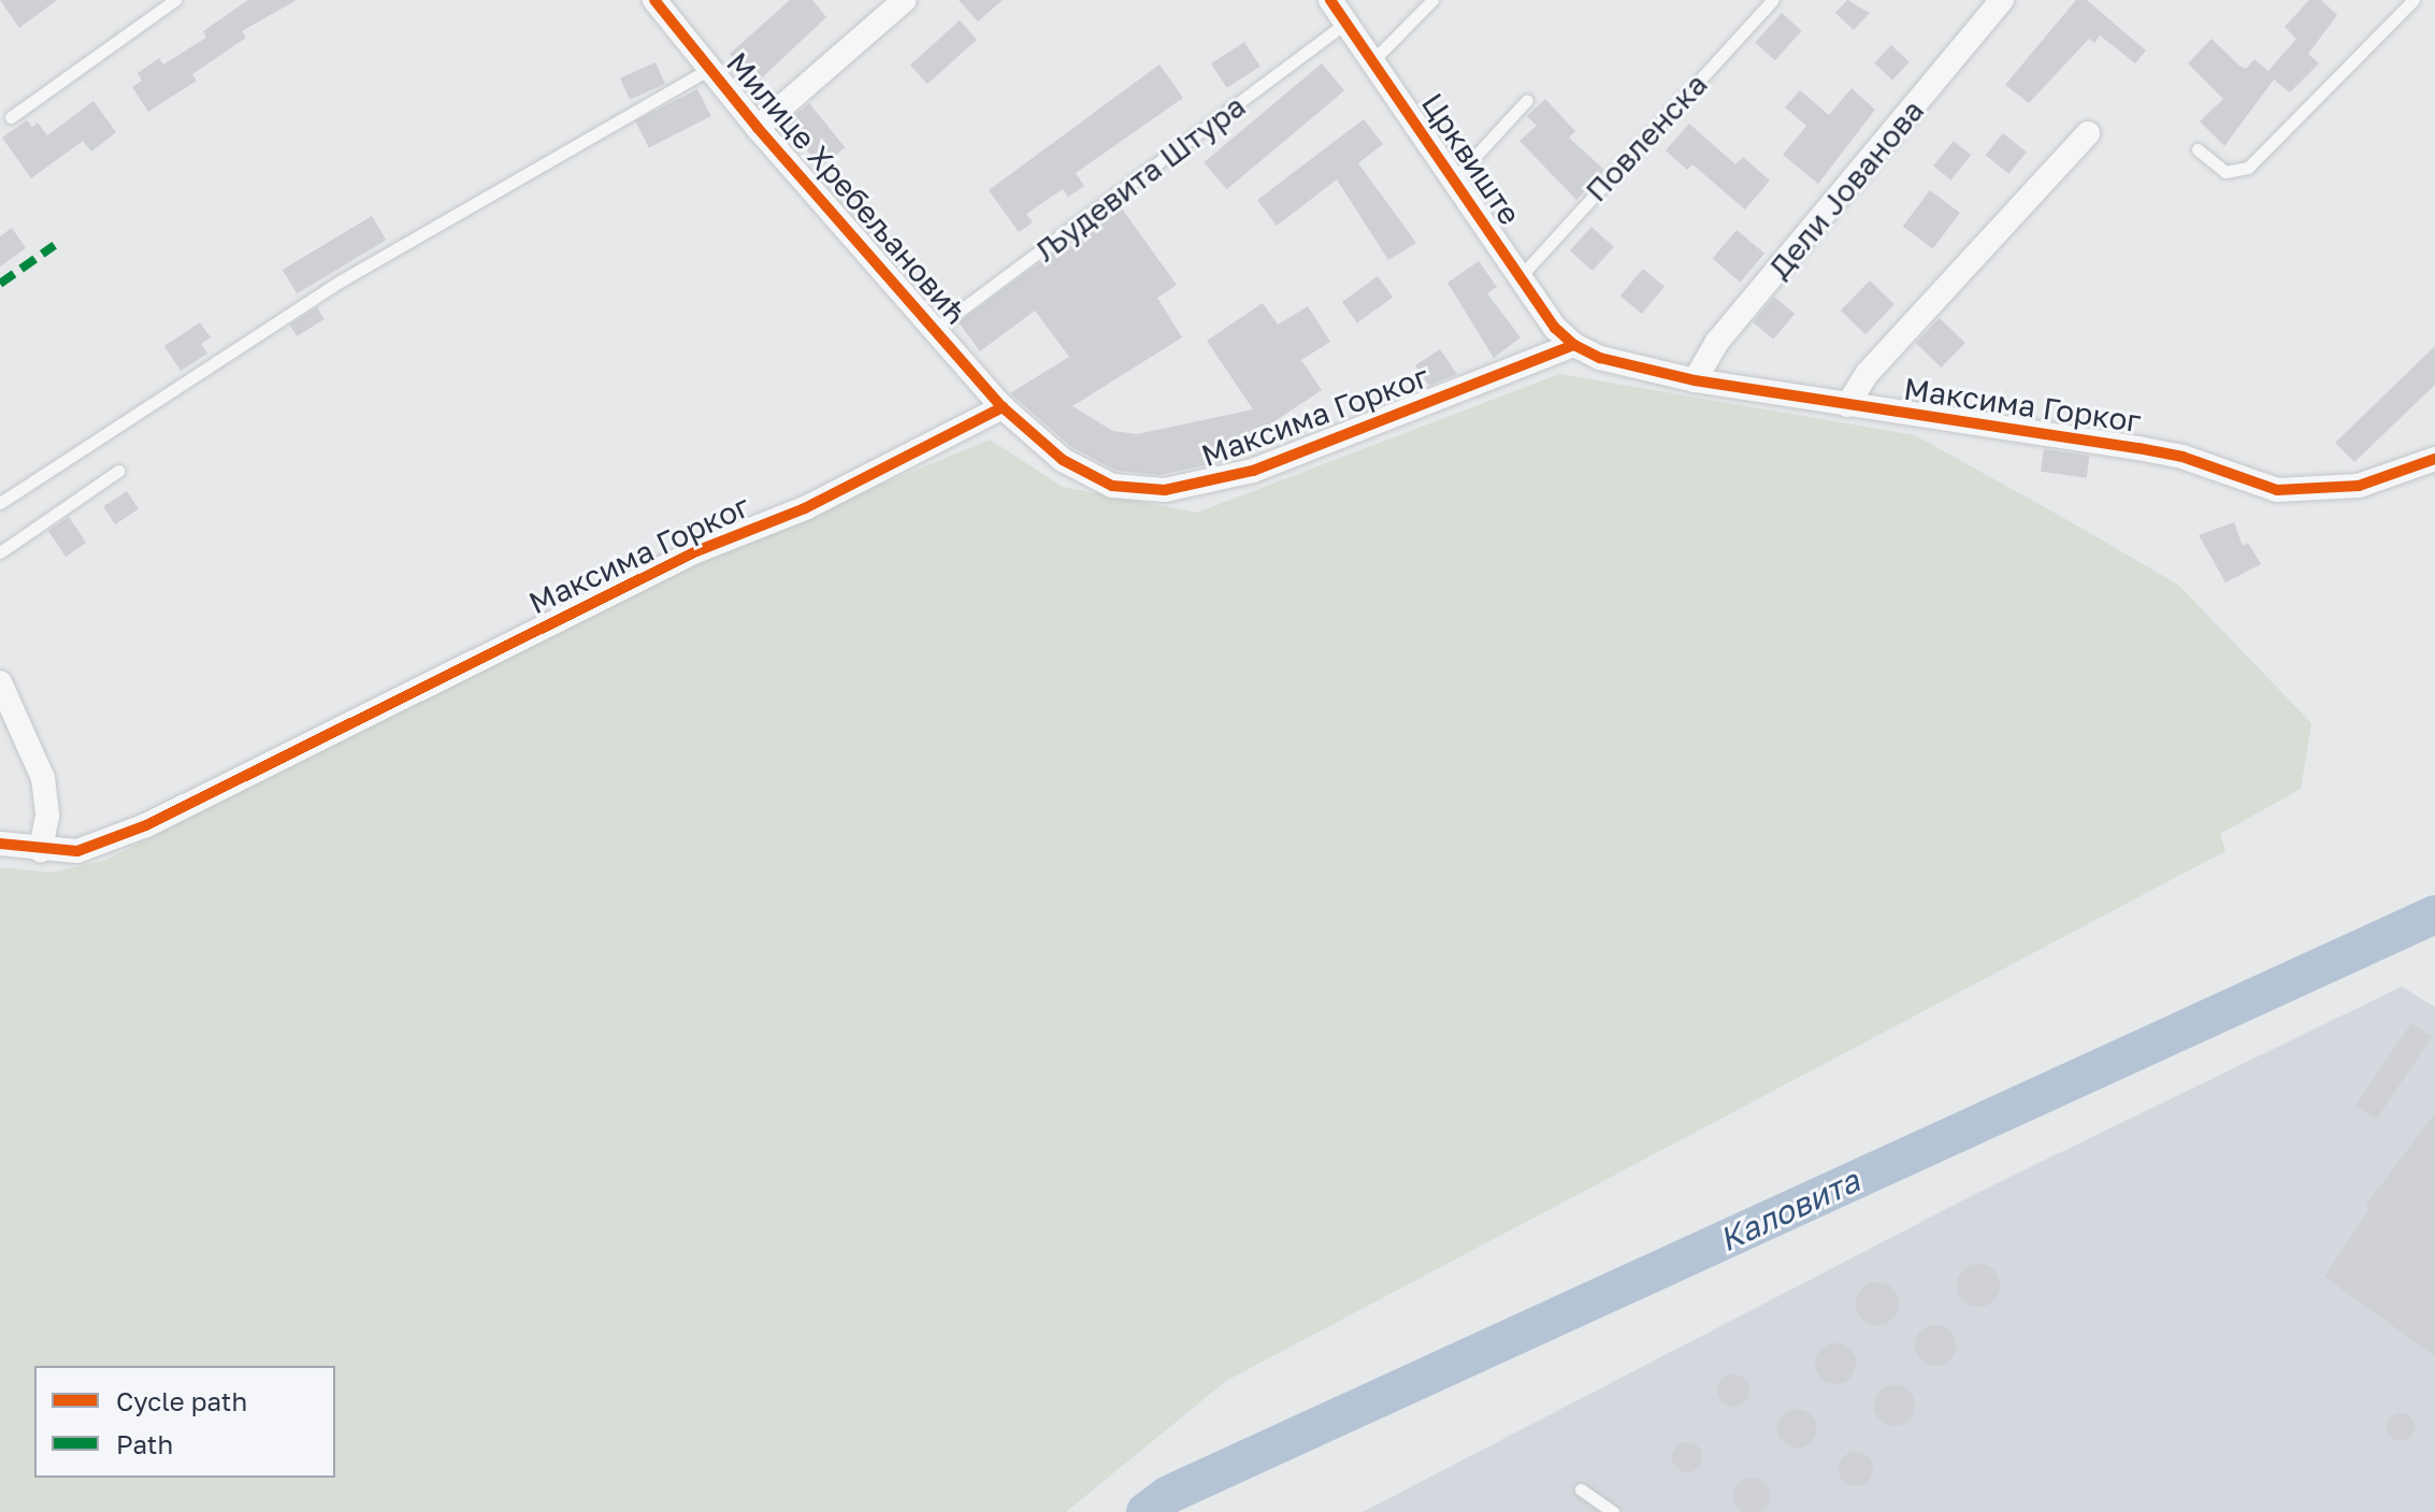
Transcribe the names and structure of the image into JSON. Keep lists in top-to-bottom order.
{
  "streets": {
    "street": [
      "Црквиште",
      "Милице Хребељановић",
      "Дели Јованова",
      "Максима Горког"
    ],
    "lane": ["Повленска", "Људевита Штура"]
  },
  "crossings": [
    ["Повленска", "Црквиште"],
    ["Црквиште", "Људевита Штура"],
    ["Црквиште", "Максима Горког"],
    ["Људевита Штура", "Милице Хребељановић"],
    ["Милице Хребељановић", "Максима Горког"],
    ["Дели Јованова", "Максима Горког"]
  ],
  "water": ["Каловита"],
  "legend": ["Cycle path", "Path"]
}
